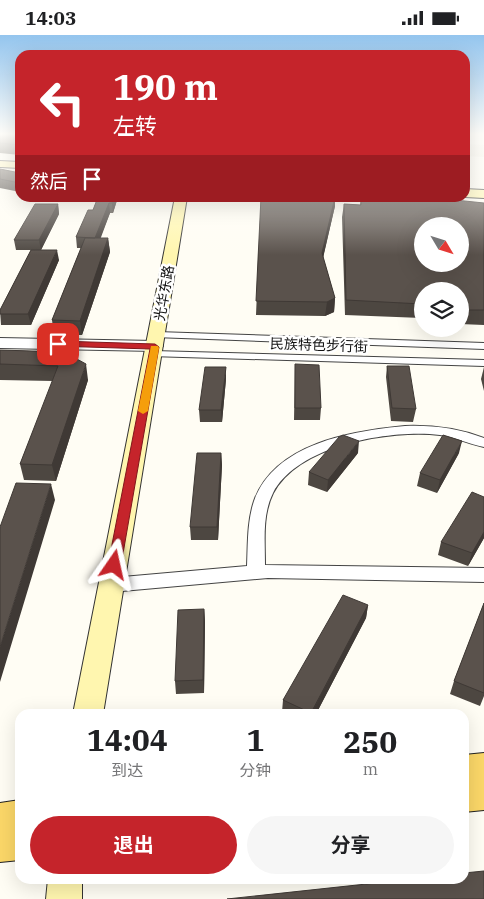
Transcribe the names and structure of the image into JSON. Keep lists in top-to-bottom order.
{
  "streets": {
    "main road": ["光华东路"],
    "street": ["民族特色步行街"]
  },
  "crossings": [
    ["光华东路", "民族特色步行街"]
  ],
  "north": "bottom right",
  "page": {
    "status": "14:03",
    "turn": ["190 m", "左转"],
    "then": "然后",
    "eta": [
      "14:04",
      "到达",
      "1",
      "分钟",
      "250",
      "m"
    ],
    "buttons": ["退出", "分享"]
  }
}
